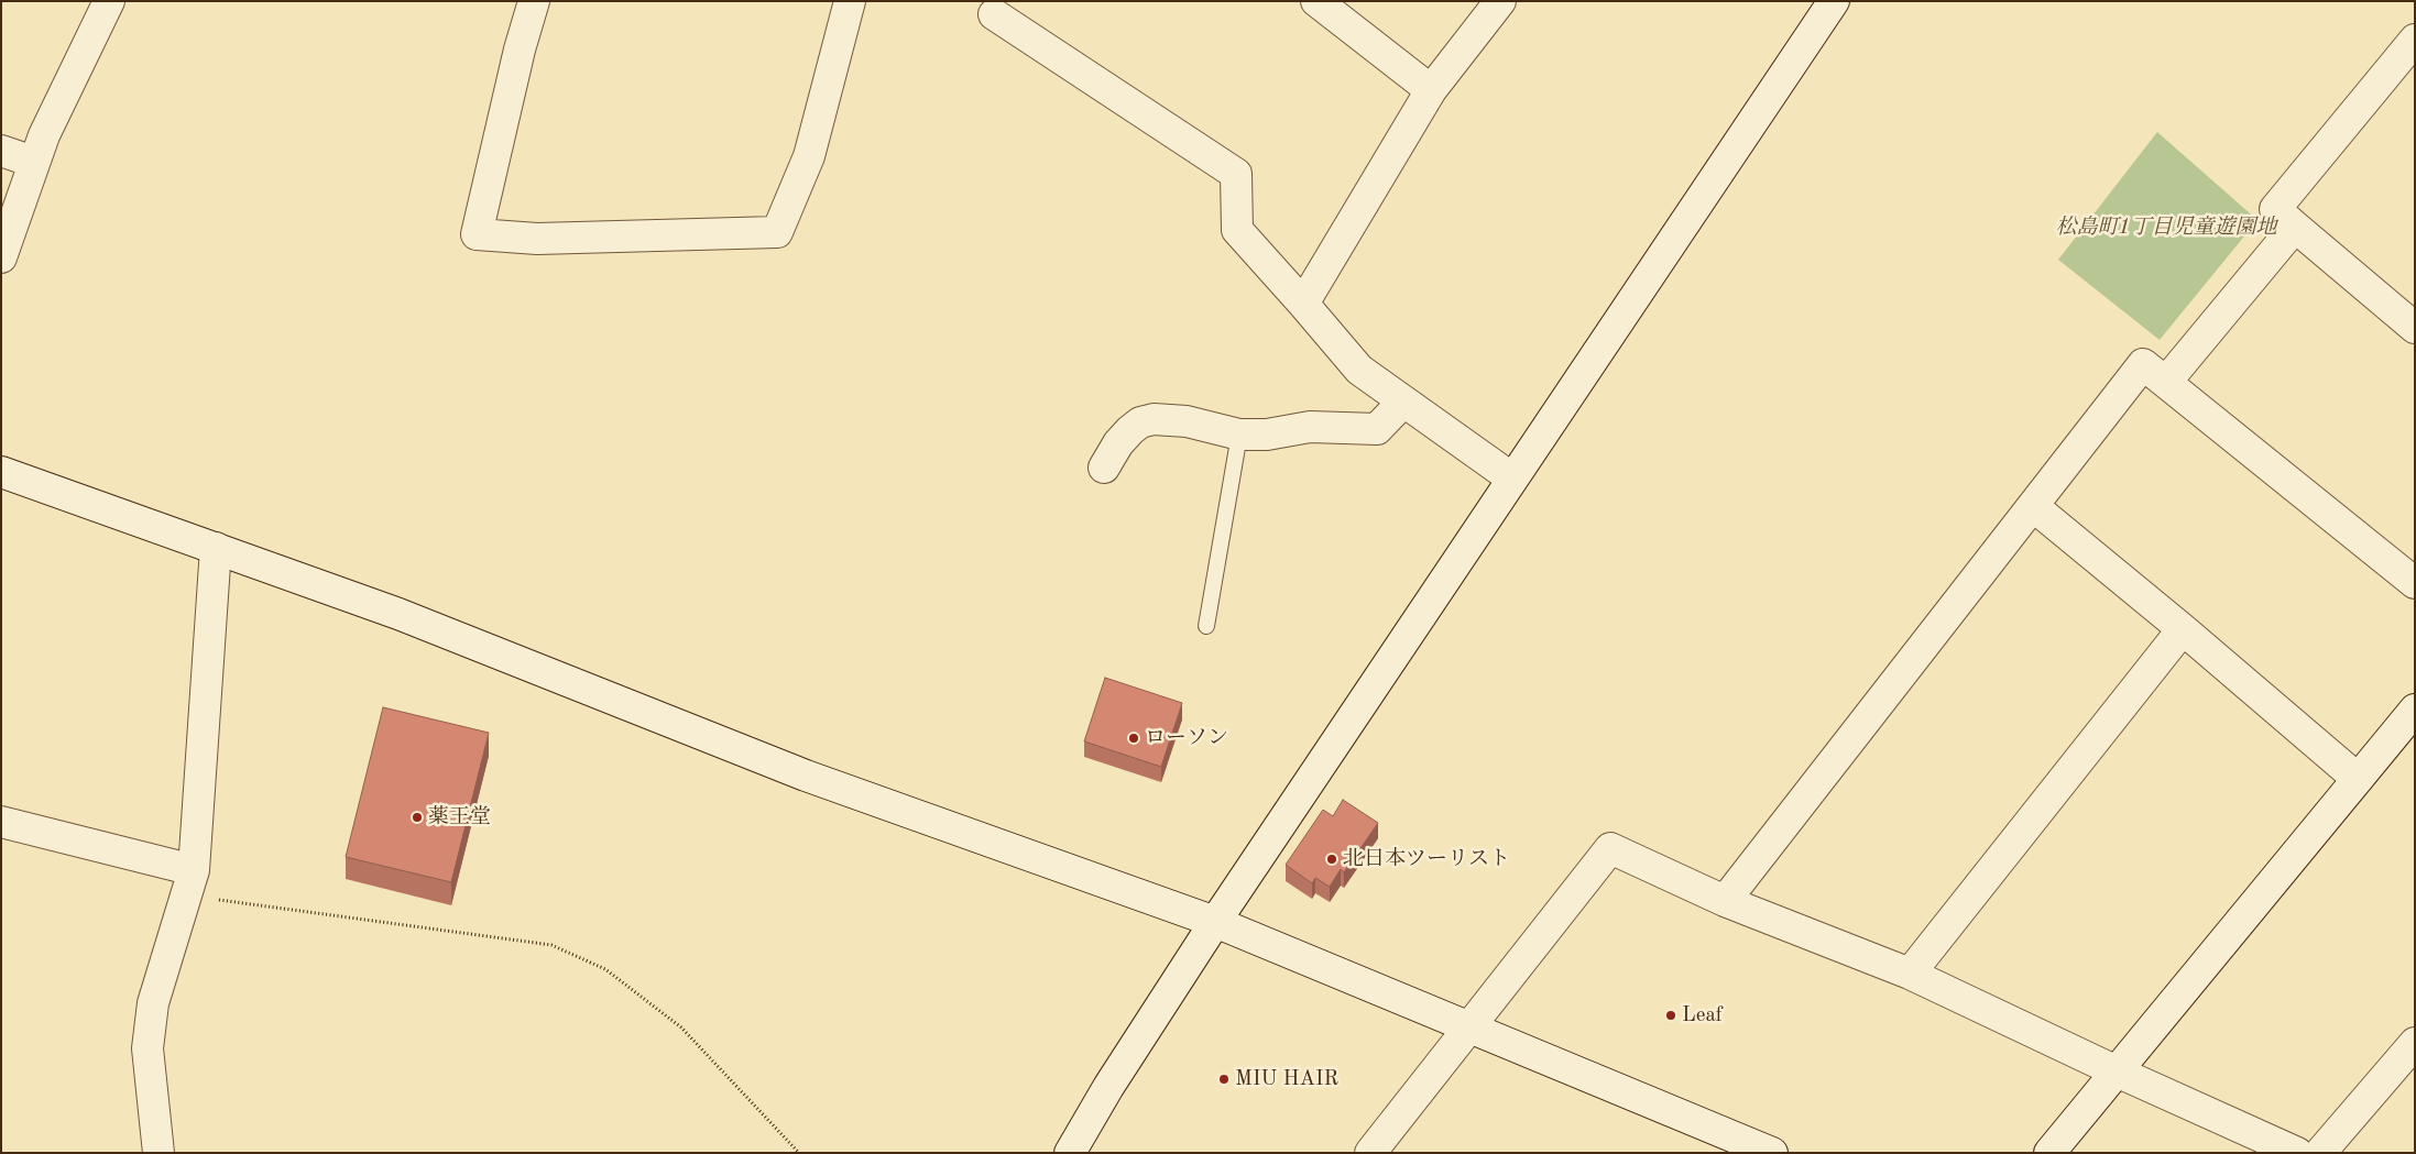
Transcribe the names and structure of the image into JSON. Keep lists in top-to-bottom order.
{
  "parks": ["松島町1丁目児童遊園地"],
  "places": [
    "ローソン",
    "薬王堂",
    "北日本ツーリスト",
    "Leaf",
    "MIU HAIR"
  ]
}
